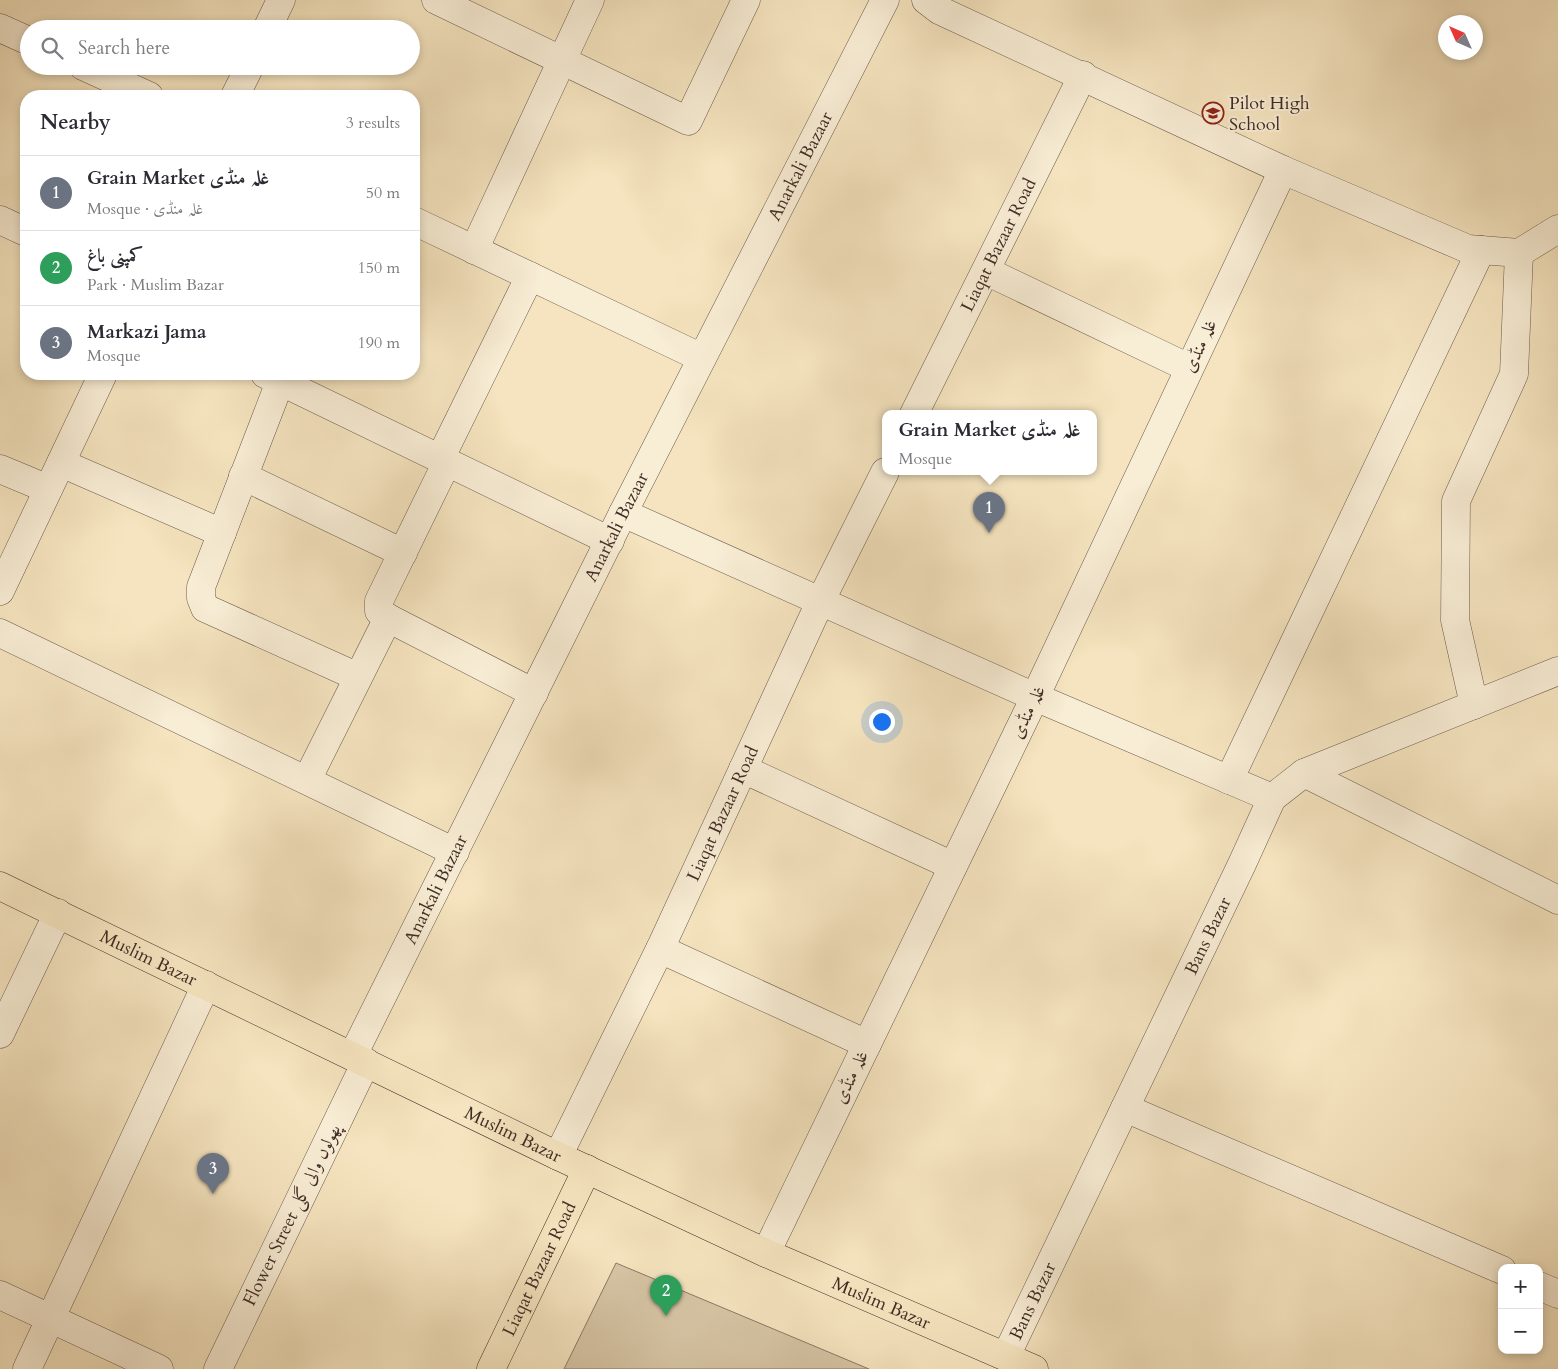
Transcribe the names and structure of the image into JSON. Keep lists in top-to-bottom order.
{
  "streets": {
    "main road": ["Liaqat Bazaar Road", "Muslim Bazar"],
    "street": [
      "Anarkali Bazaar",
      "غلہ منڈی",
      "Bans Bazar",
      "Flower Street پھولوں والی گلی"
    ]
  },
  "crossings": [
    ["Anarkali Bazaar", "Muslim Bazar"],
    ["Anarkali Bazaar", "Flower Street پھولوں والی گلی"],
    ["Liaqat Bazaar Road", "Muslim Bazar"],
    ["غلہ منڈی", "Muslim Bazar"],
    ["Bans Bazar", "Muslim Bazar"],
    ["Muslim Bazar", "Flower Street پھولوں والی گلی"]
  ],
  "places": {
    "school or university": ["Pilot High School"]
  },
  "north": "top left",
  "page": {
    "search": "Search here",
    "heading": ["Nearby", "3 results"],
    "list": [
      {
        "mark": "1",
        "name": "Grain Market غلہ منڈی",
        "note": "Mosque · غلہ منڈی",
        "value": "50 m"
      },
      {
        "mark": "2",
        "name": "کمپنی باغ",
        "note": "Park · Muslim Bazar",
        "value": "150 m"
      },
      {
        "mark": "3",
        "name": "Markazi Jama",
        "note": "Mosque",
        "value": "190 m"
      }
    ],
    "popup": ["Grain Market غلہ منڈی", "Mosque"],
    "pins": ["1", "3", "2"],
    "map_buttons": ["+", "−"]
  }
}
